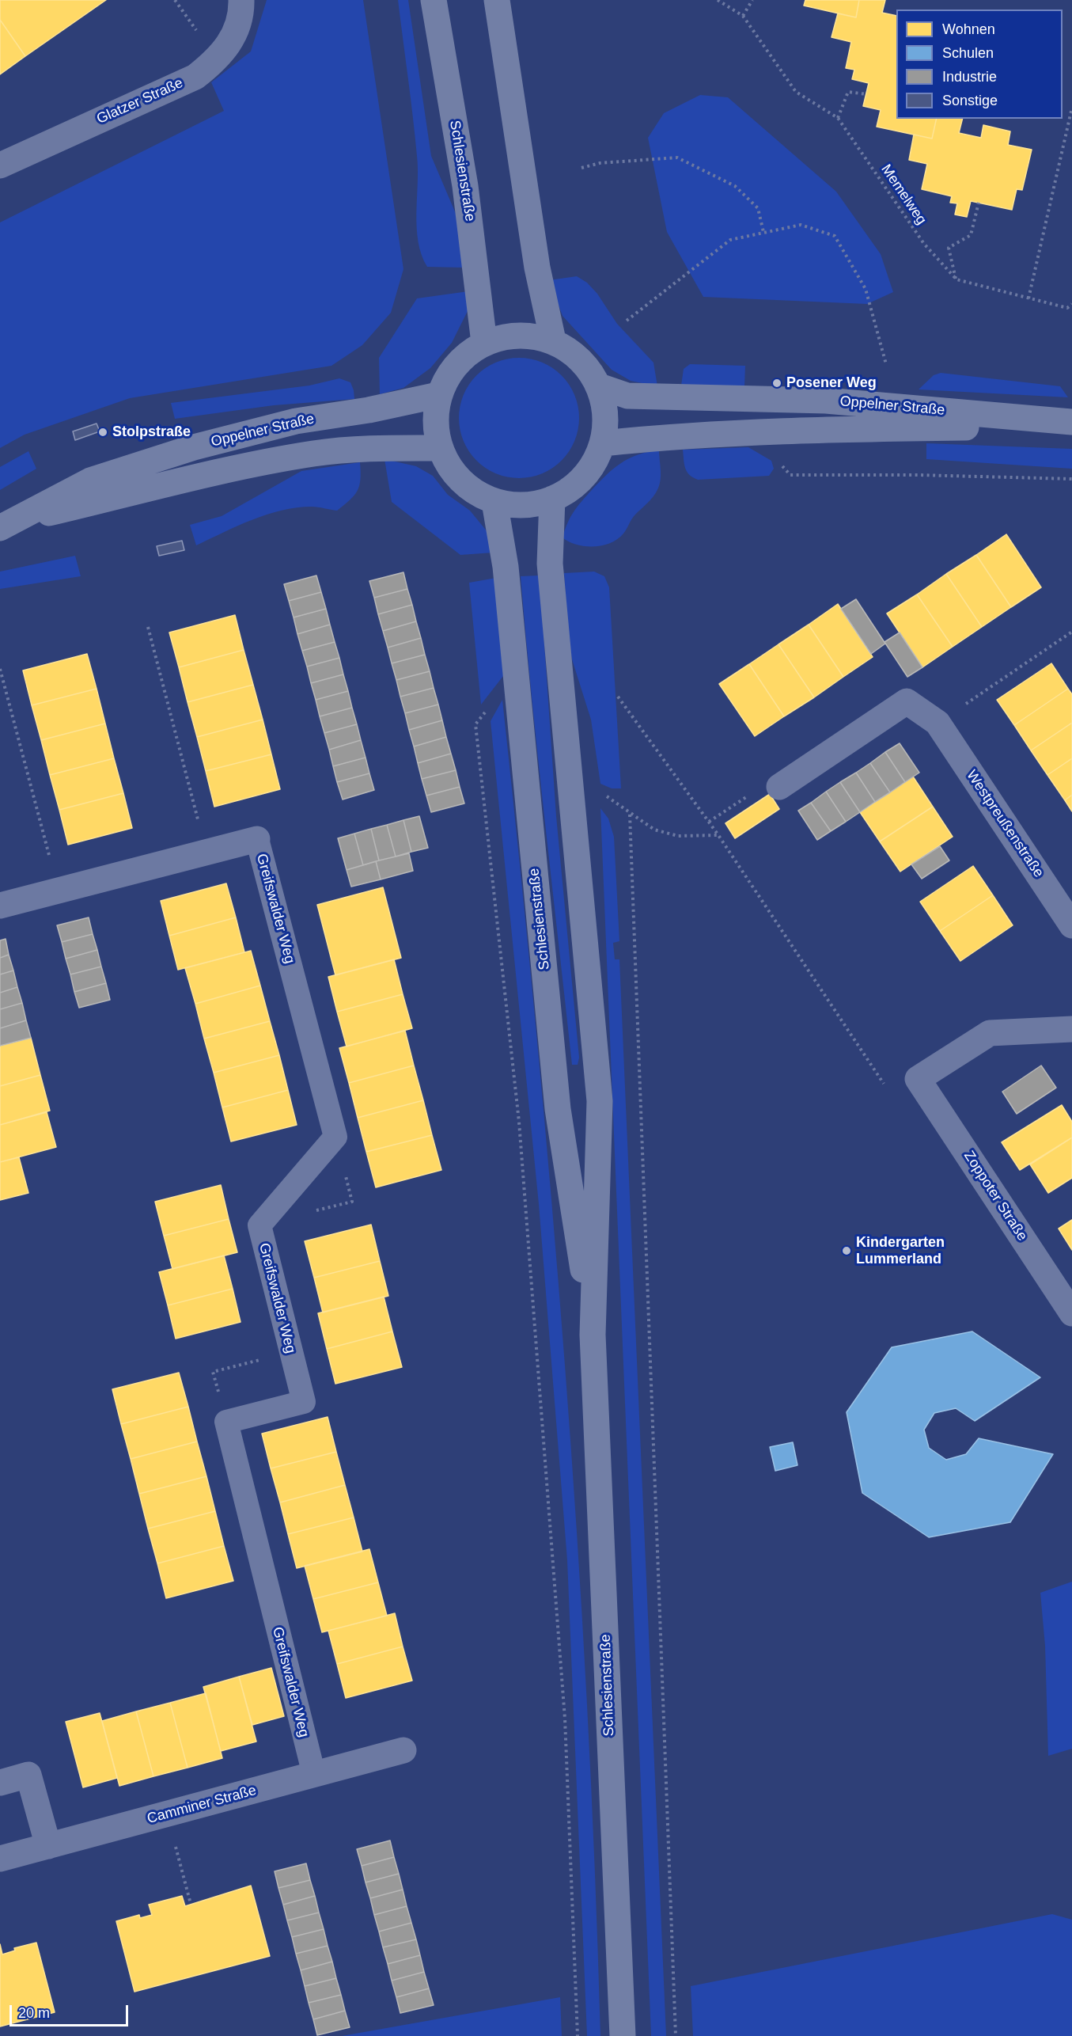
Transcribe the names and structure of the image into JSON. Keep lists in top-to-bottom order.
{
  "streets": {
    "street": [
      "Glatzer Straße",
      "Schlesienstraße",
      "Oppelner Straße",
      "Westpreußenstraße",
      "Greifswalder Weg",
      "Zoppoter Straße",
      "Camminer Straße"
    ],
    "path": ["Memelweg"]
  },
  "crossings": [
    ["Greifswalder Weg", "Camminer Straße"]
  ],
  "places": ["Posener Weg", "Stolpstraße", "Kindergarten Lummerland"],
  "legend": [
    "Wohnen",
    "Schulen",
    "Industrie",
    "Sonstige"
  ],
  "scale_bar": "20 m"
}
